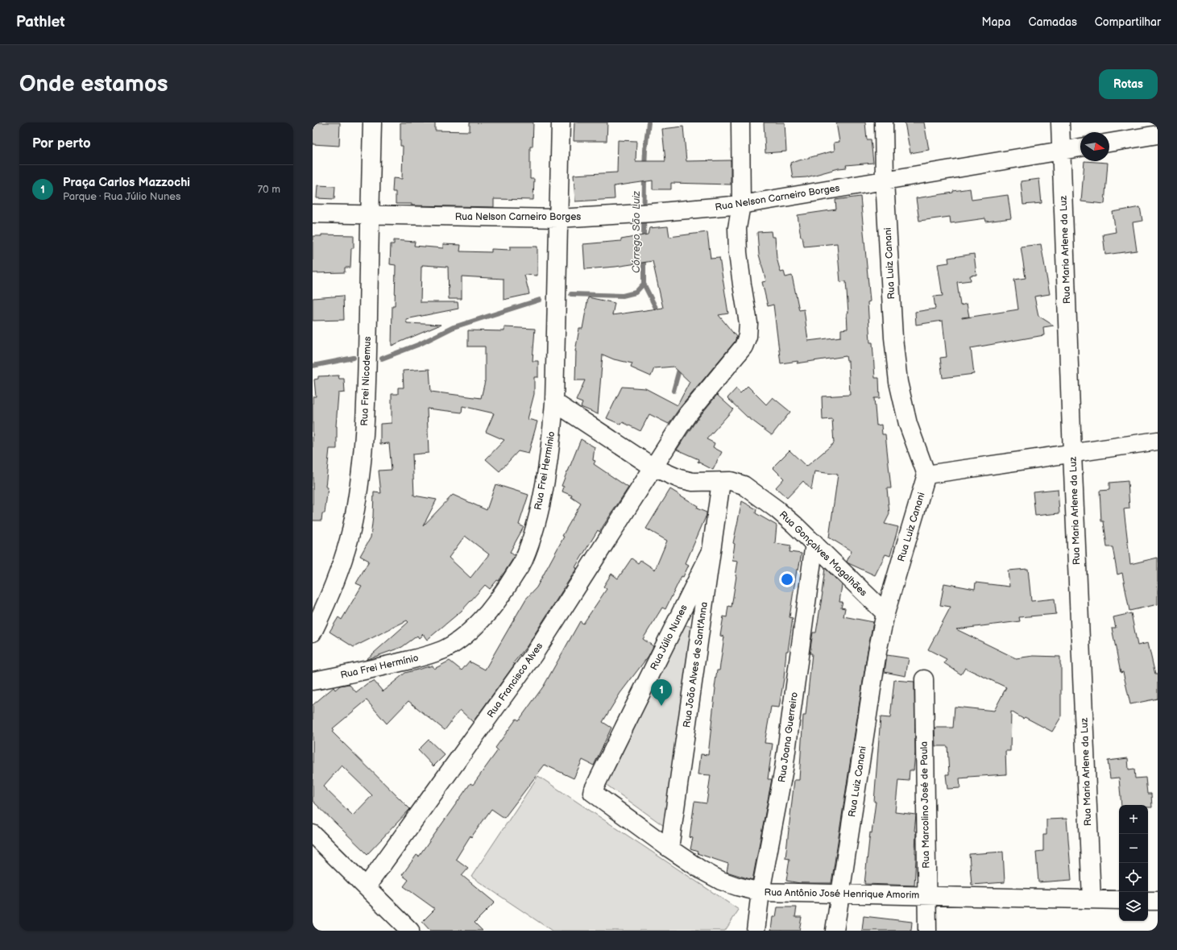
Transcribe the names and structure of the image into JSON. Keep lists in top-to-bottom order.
{
  "streets": {
    "street": [
      "Rua Nelson Carneiro Borges",
      "Rua Maria Arlene da Luz",
      "Rua Luiz Canani",
      "Rua Frei Nicodemus",
      "Rua Frei Hermínio",
      "Rua Gonçalves Magalhães",
      "Rua Júlio Nunes",
      "Rua João Alves de Sant'Anna",
      "Rua Francisco Alves",
      "Rua Joana Guerreiro",
      "Rua Marcolino José de Paula",
      "Rua Antônio José Henrique Amorim"
    ]
  },
  "crossings": [
    ["Rua Nelson Carneiro Borges", "Rua Maria Arlene da Luz"],
    ["Rua Nelson Carneiro Borges", "Rua Luiz Canani"],
    ["Rua Nelson Carneiro Borges", "Rua Frei Nicodemus"],
    ["Rua Nelson Carneiro Borges", "Rua Frei Hermínio"],
    ["Rua Nelson Carneiro Borges", "Rua Francisco Alves"],
    ["Rua Maria Arlene da Luz", "Rua Antônio José Henrique Amorim"],
    ["Rua Luiz Canani", "Rua Gonçalves Magalhães"],
    ["Rua Luiz Canani", "Rua Antônio José Henrique Amorim"],
    ["Rua Frei Hermínio", "Rua Gonçalves Magalhães"],
    ["Rua Gonçalves Magalhães", "Rua João Alves de Sant'Anna"],
    ["Rua Gonçalves Magalhães", "Rua Francisco Alves"],
    ["Rua Gonçalves Magalhães", "Rua Joana Guerreiro"],
    ["Rua Júlio Nunes", "Rua João Alves de Sant'Anna"],
    ["Rua Júlio Nunes", "Rua Antônio José Henrique Amorim"],
    ["Rua João Alves de Sant'Anna", "Rua Antônio José Henrique Amorim"],
    ["Rua Joana Guerreiro", "Rua Antônio José Henrique Amorim"],
    ["Rua Marcolino José de Paula", "Rua Antônio José Henrique Amorim"]
  ],
  "water": ["Córrego São Luiz"],
  "north": "right",
  "page": {
    "header": "Pathlet",
    "nav": ["Mapa", "Camadas", "Compartilhar"],
    "buttons": "Rotas",
    "title": "Onde estamos",
    "heading": "Por perto",
    "list": [
      {
        "mark": "1",
        "name": "Praça Carlos Mazzochi",
        "note": "Parque · Rua Júlio Nunes",
        "value": "70 m"
      }
    ],
    "pins": "1",
    "map_buttons": ["+", "−"]
  }
}
